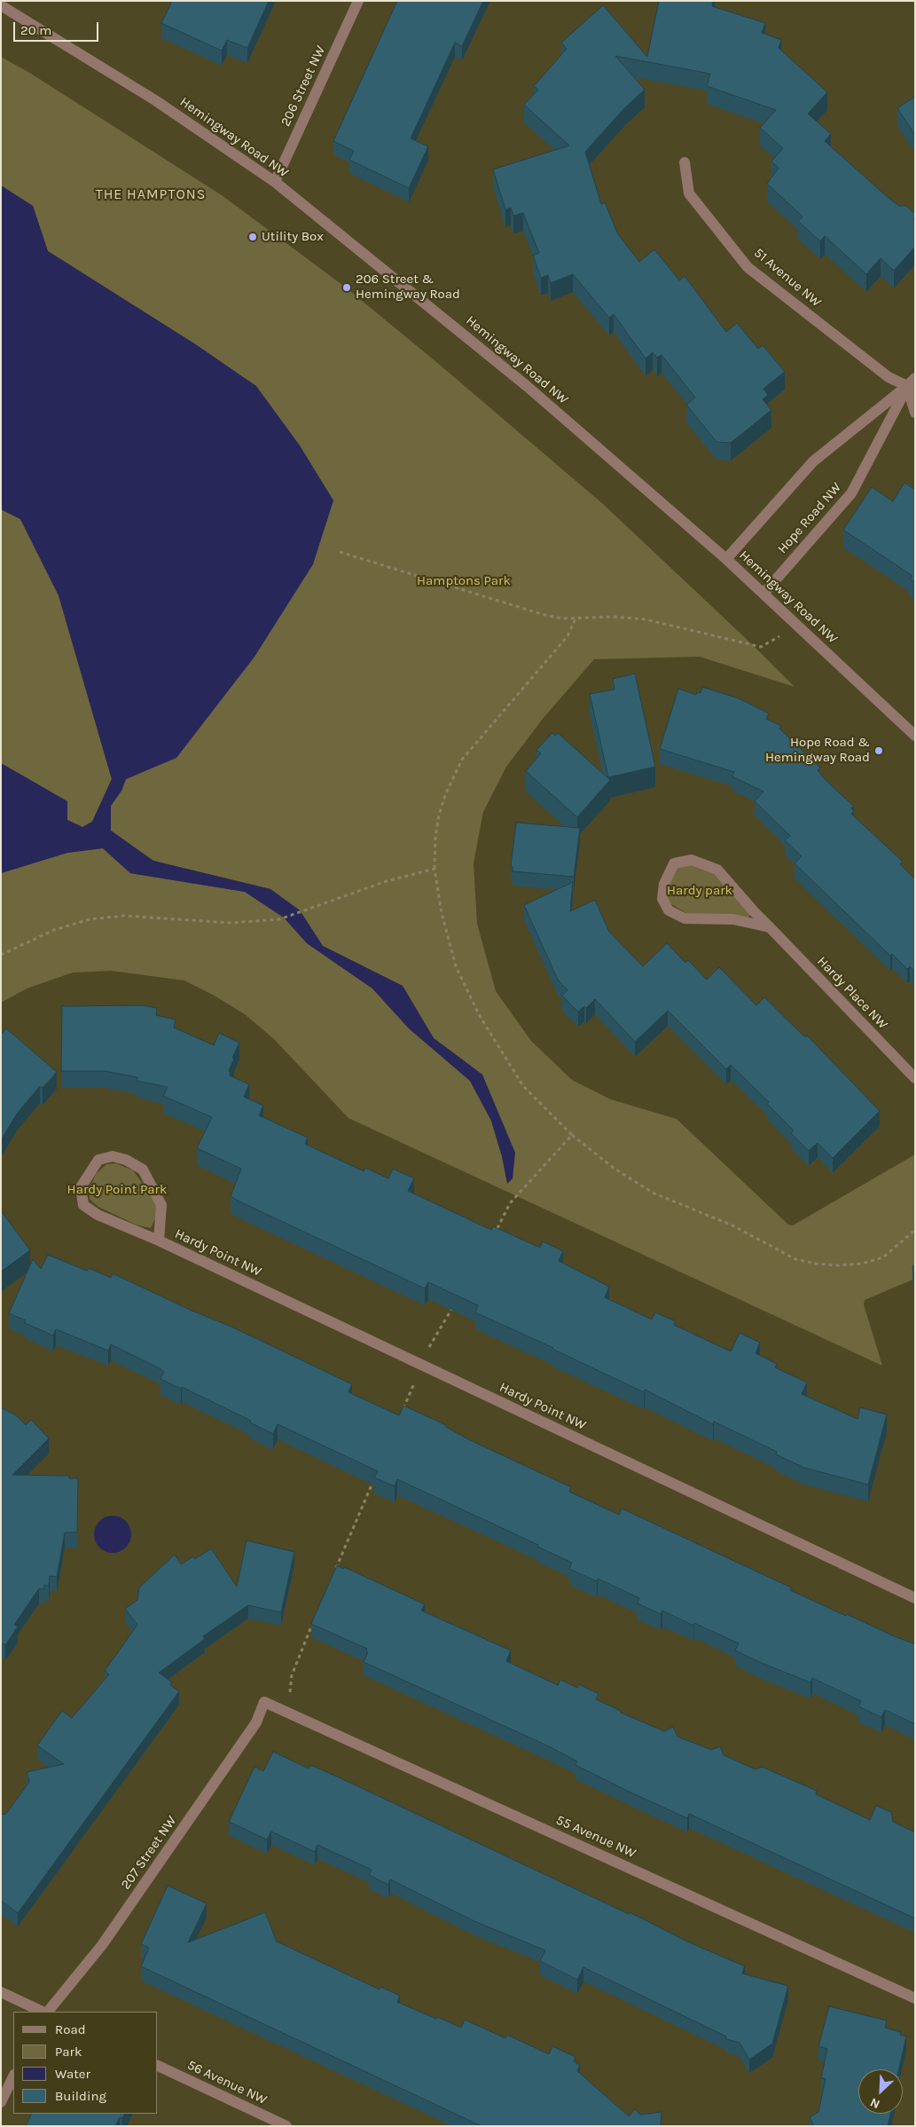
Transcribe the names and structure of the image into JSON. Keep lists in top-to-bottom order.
{
  "streets": {
    "street": [
      "206 Street NW",
      "Hemingway Road NW",
      "51 Avenue NW",
      "Hope Road NW",
      "Hardy Place NW",
      "Hardy Point NW",
      "55 Avenue NW",
      "207 Street NW",
      "56 Avenue NW"
    ]
  },
  "crossings": [
    ["206 Street NW", "Hemingway Road NW"],
    ["Hemingway Road NW", "Hope Road NW"],
    ["51 Avenue NW", "Hope Road NW"],
    ["55 Avenue NW", "207 Street NW"]
  ],
  "districts": ["THE HAMPTONS"],
  "parks": ["Hamptons Park", "Hardy park", "Hardy Point Park"],
  "places": ["Utility Box", "206 Street & Hemingway Road", "Hope Road & Hemingway Road"],
  "legend": [
    "Road",
    "Park",
    "Water",
    "Building"
  ],
  "scale_bar": "20 m",
  "north": "bottom left"
}
